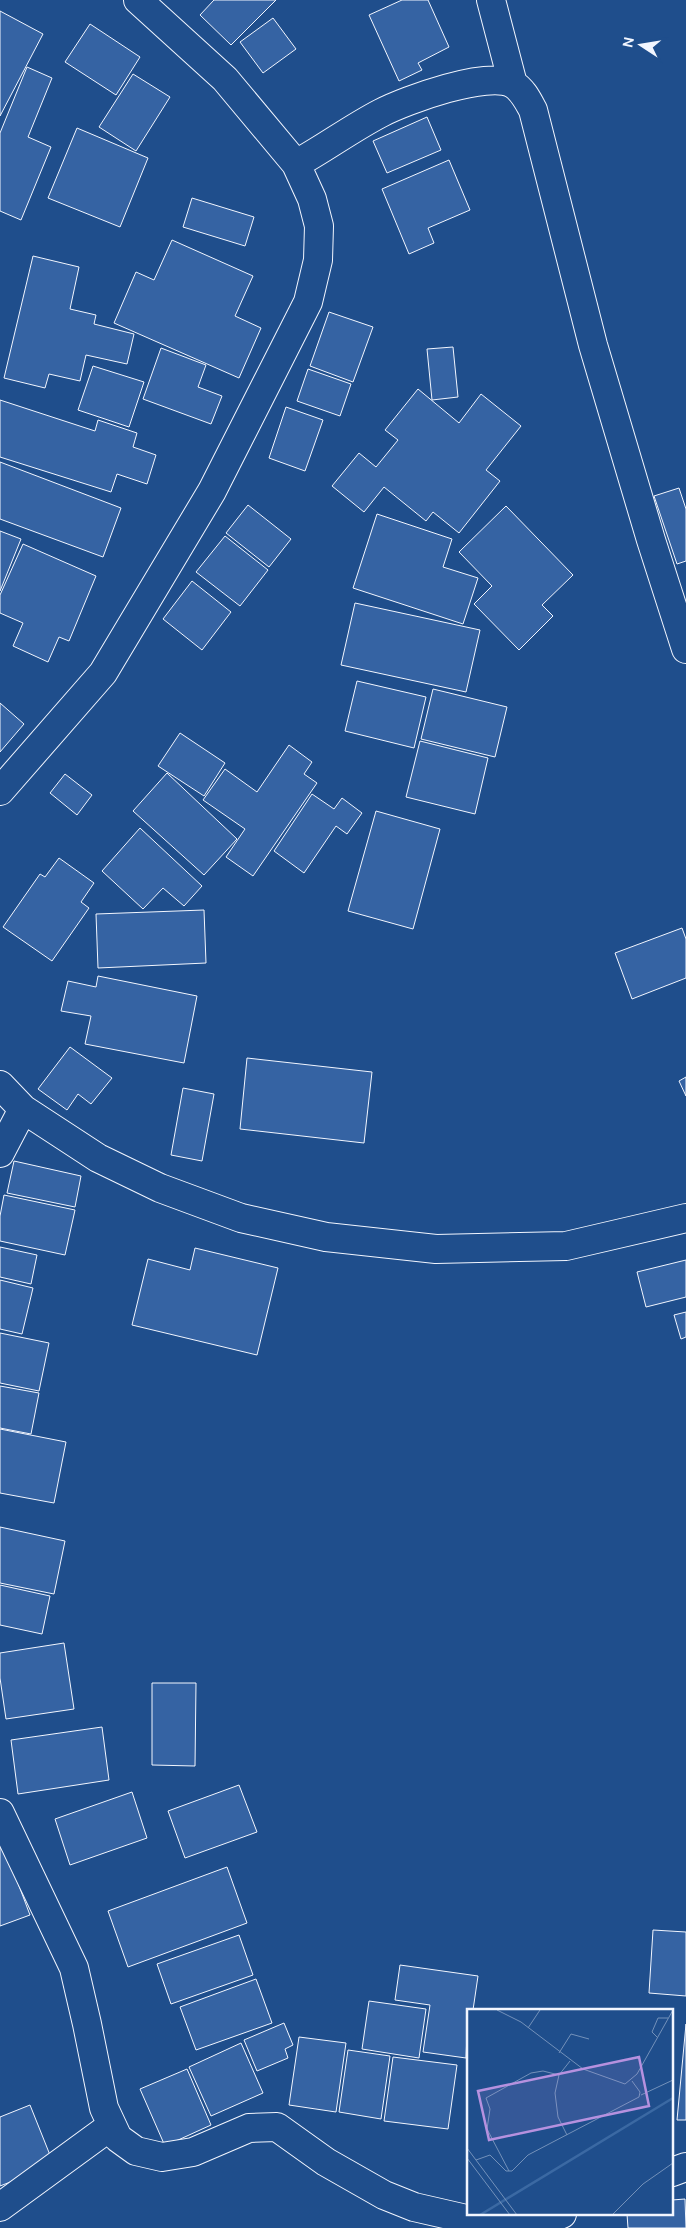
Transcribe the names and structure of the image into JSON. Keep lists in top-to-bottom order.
{
  "north": "left"
}
